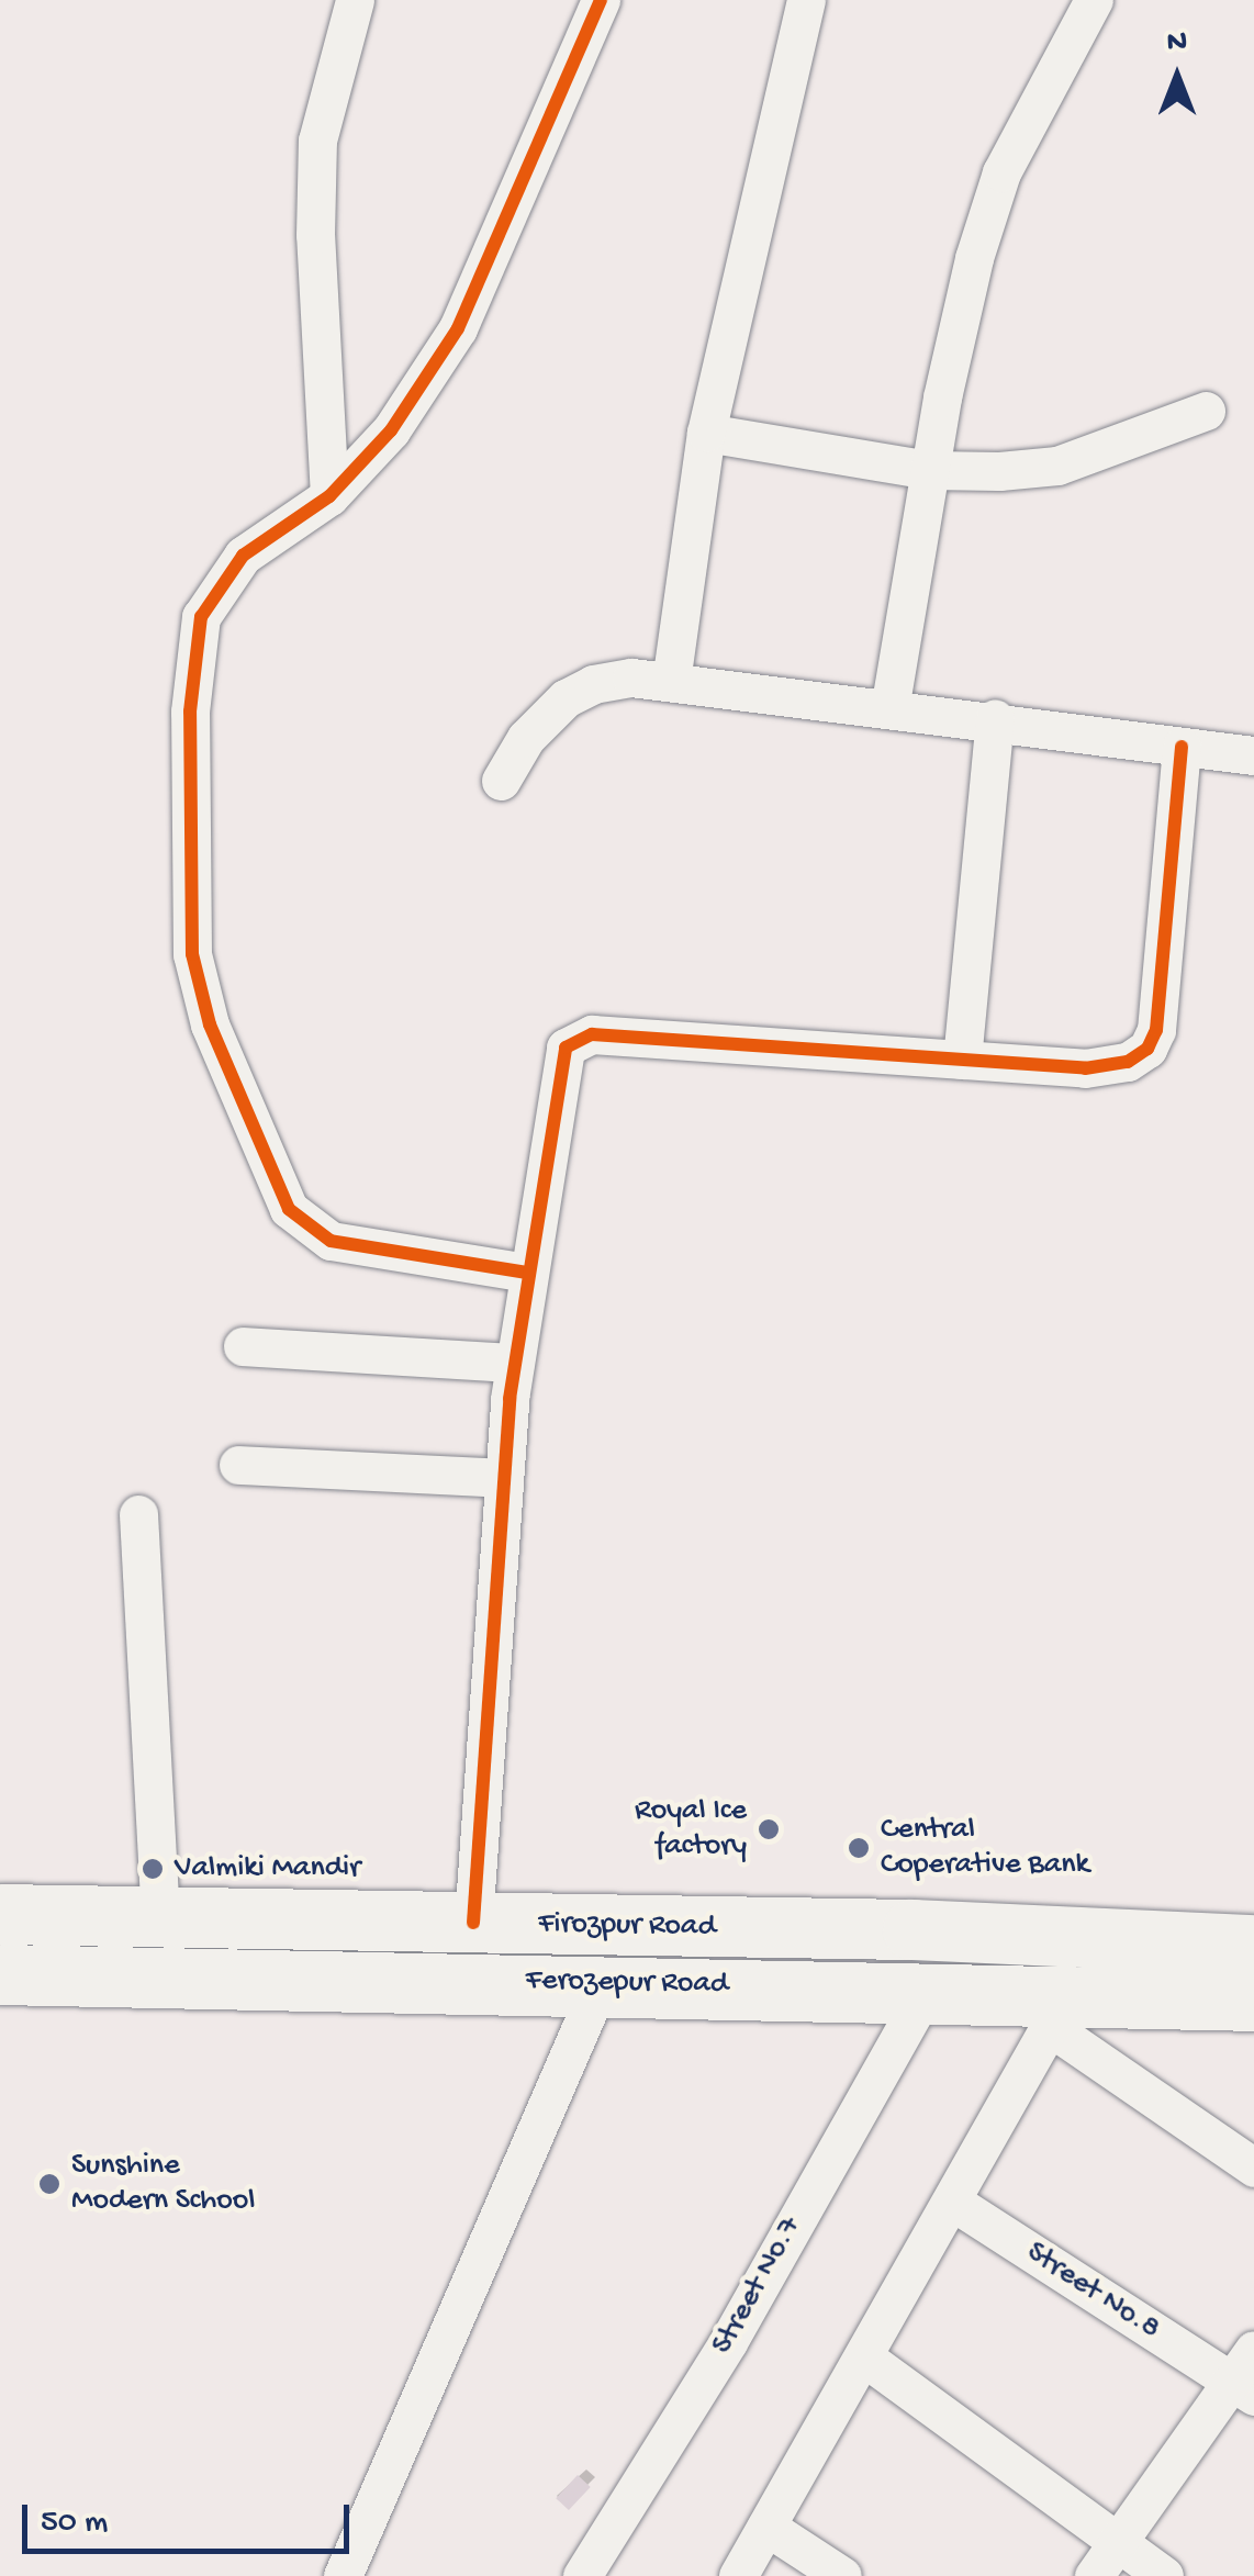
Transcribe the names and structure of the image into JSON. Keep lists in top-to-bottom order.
{
  "streets": {
    "highway": ["Firozpur Road", "Ferozepur Road"],
    "street": ["Street No.7", "Street No.8"]
  },
  "crossings": [
    ["Ferozepur Road", "Street No.7"]
  ],
  "places": [
    "Royal Ice factory",
    "Central Coperative Bank",
    "Valmiki Mandir",
    "Sunshine Modern School"
  ],
  "scale_bar": "50 m",
  "north": "top"
}
